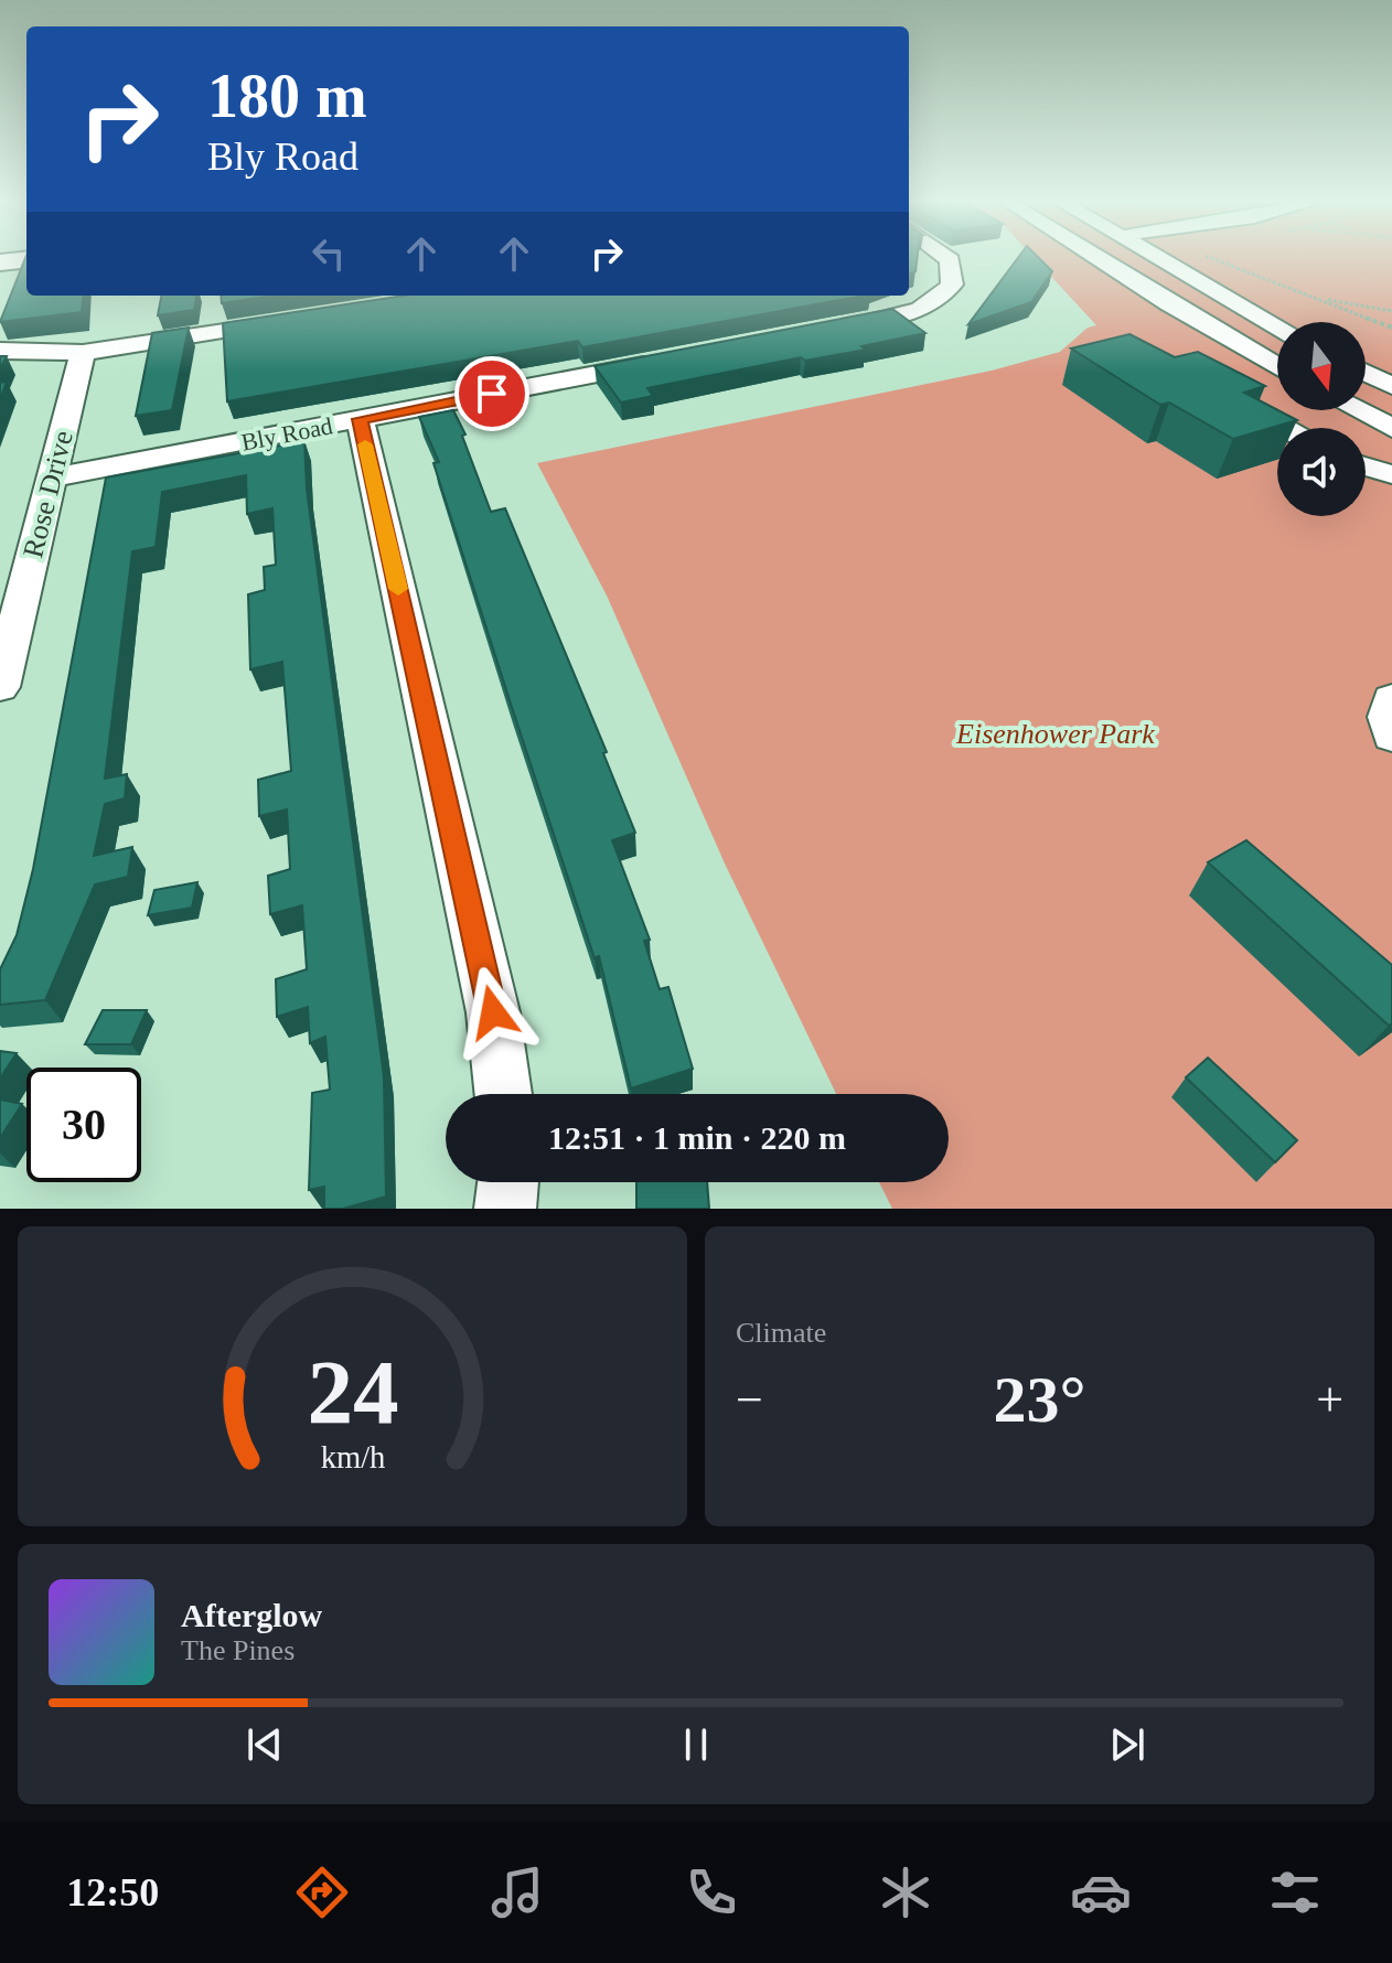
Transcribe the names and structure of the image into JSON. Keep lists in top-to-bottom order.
{
  "streets": {
    "street": ["Bly Road", "Rose Drive"]
  },
  "crossings": [
    ["Bly Road", "Rose Drive"]
  ],
  "parks": ["Eisenhower Park"],
  "north": "bottom",
  "page": {
    "turn": ["180 m", "Bly Road"],
    "limit": "30",
    "trip": "12:51 · 1 min · 220 m",
    "tile": "Climate",
    "heat": ["−", "23°", "+"],
    "song": ["Afterglow", "The Pines"],
    "tabs": "12:50",
    "gauge": ["24", "km/h"]
  }
}
